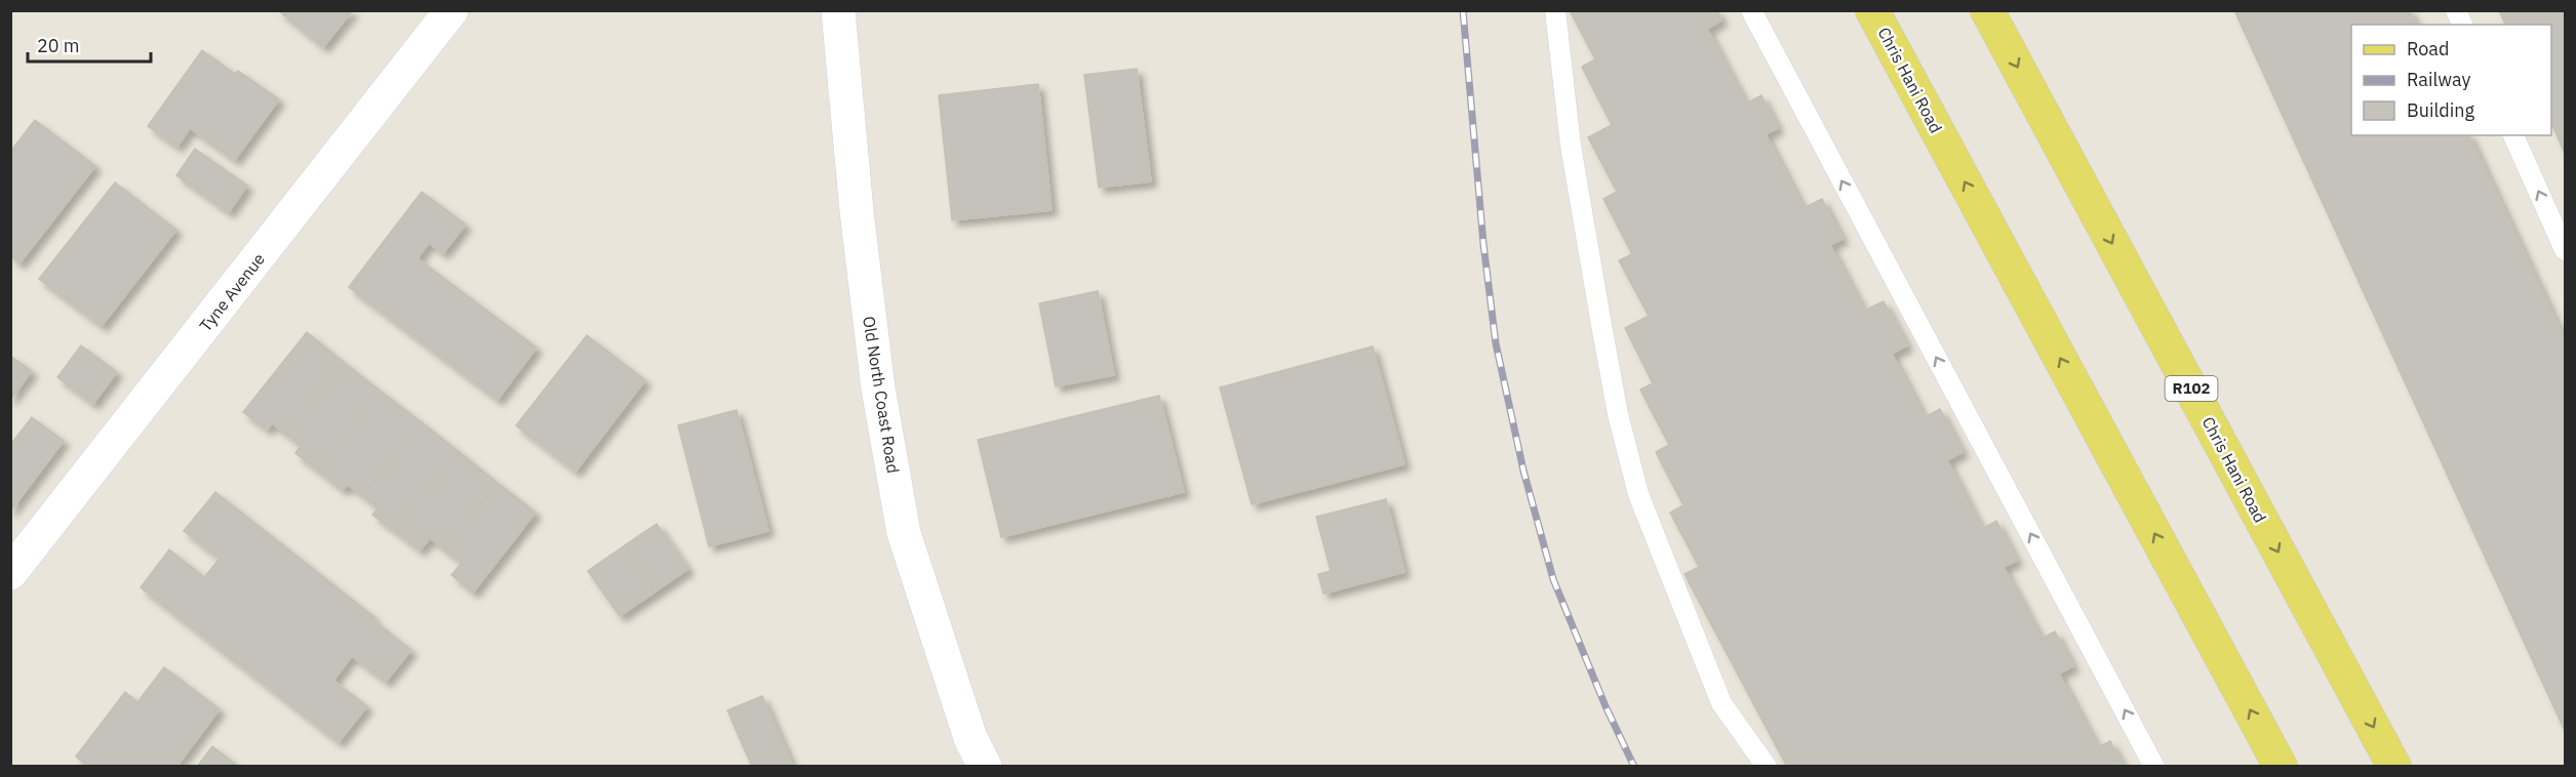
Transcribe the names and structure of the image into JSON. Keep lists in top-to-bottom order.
{
  "streets": {
    "main road": ["Chris Hani Road", "R102"],
    "street": ["Tyne Avenue", "Old North Coast Road"]
  },
  "legend": ["Road", "Railway", "Building"],
  "scale_bar": "20 m"
}
